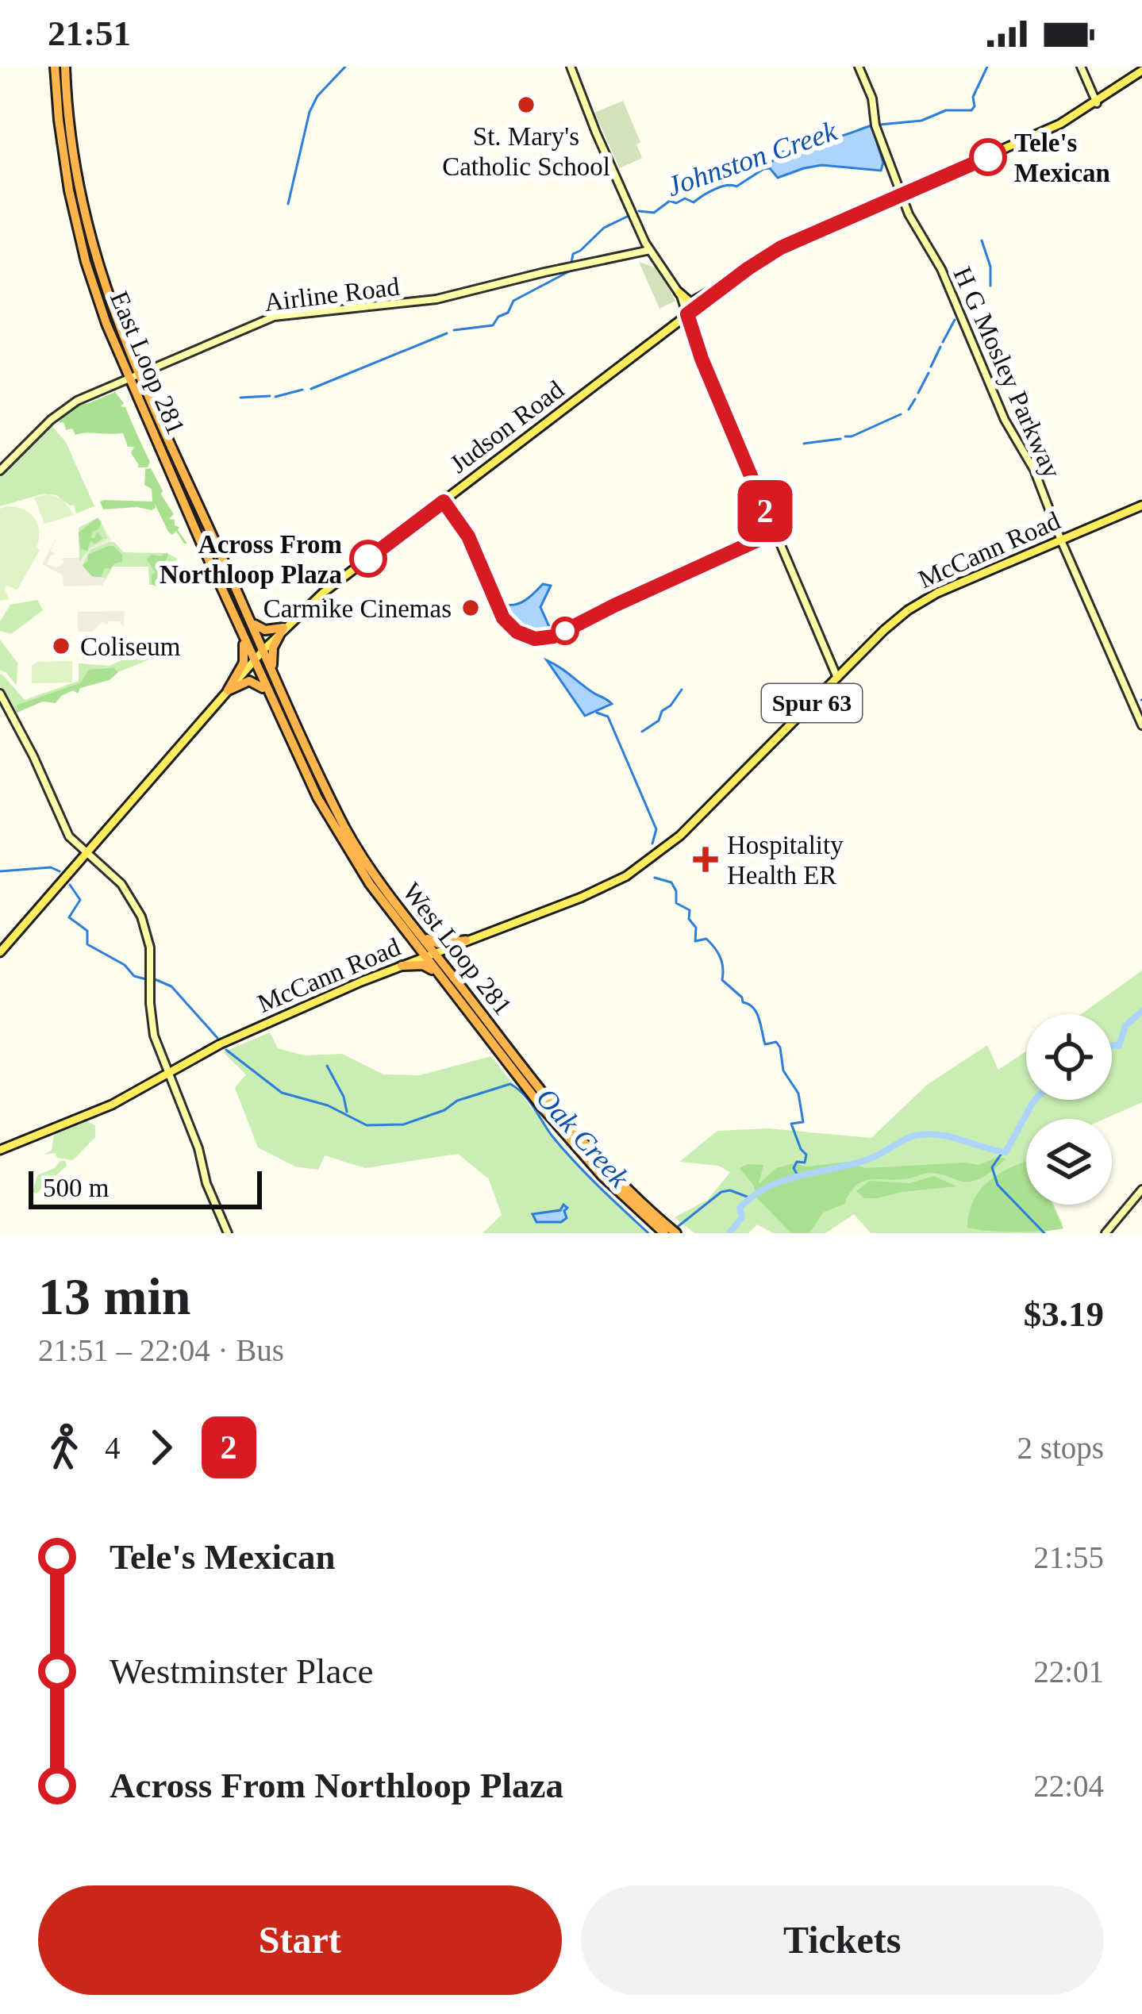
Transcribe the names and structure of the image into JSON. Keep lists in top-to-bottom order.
{
  "streets": {
    "highway": ["East Loop 281", "West Loop 281"],
    "main road": [
      "Airline Road",
      "H G Mosley Parkway",
      "Judson Road",
      "McCann Road",
      "Spur 63"
    ]
  },
  "crossings": [
    ["Airline Road", "East Loop 281"],
    ["East Loop 281", "Judson Road"],
    ["East Loop 281", "West Loop 281"],
    ["H G Mosley Parkway", "Judson Road"],
    ["H G Mosley Parkway", "McCann Road"],
    ["Judson Road", "West Loop 281"],
    ["McCann Road", "West Loop 281"]
  ],
  "water": ["Johnston Creek", "Oak Creek"],
  "places": {
    "other": [
      "St. Mary's Catholic School",
      "Tele's Mexican",
      "Across From Northloop Plaza",
      "Carmike Cinemas",
      "Coliseum"
    ],
    "health": ["Hospitality Health ER"]
  },
  "lines": ["bus line 2"],
  "scale_bar": "500 m",
  "page": {
    "status": "21:51",
    "on_map": "2",
    "scale": "500 m",
    "heading": ["13 min", "21:51 – 22:04 · Bus", "$3.19"],
    "legs": ["4", "2", "2 stops"],
    "list": [
      {
        "name": "Tele's Mexican",
        "value": "21:55"
      },
      {
        "name": "Westminster Place",
        "value": "22:01"
      },
      {
        "name": "Across From Northloop Plaza",
        "value": "22:04"
      }
    ],
    "buttons": ["Start", "Tickets"]
  }
}
